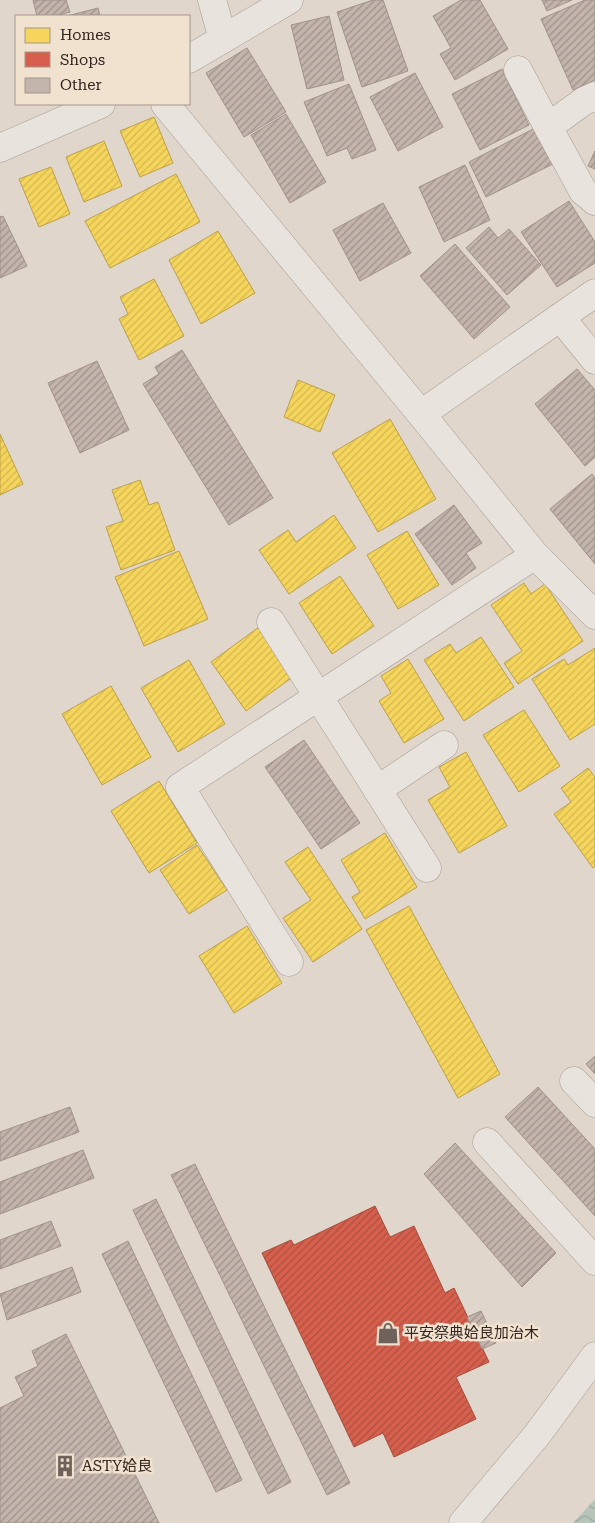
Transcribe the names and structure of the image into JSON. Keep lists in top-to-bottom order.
{
  "places": {
    "shop": ["平安祭典姶良加治木"],
    "building": ["ASTY姶良"]
  },
  "legend": ["Homes", "Shops", "Other"]
}
